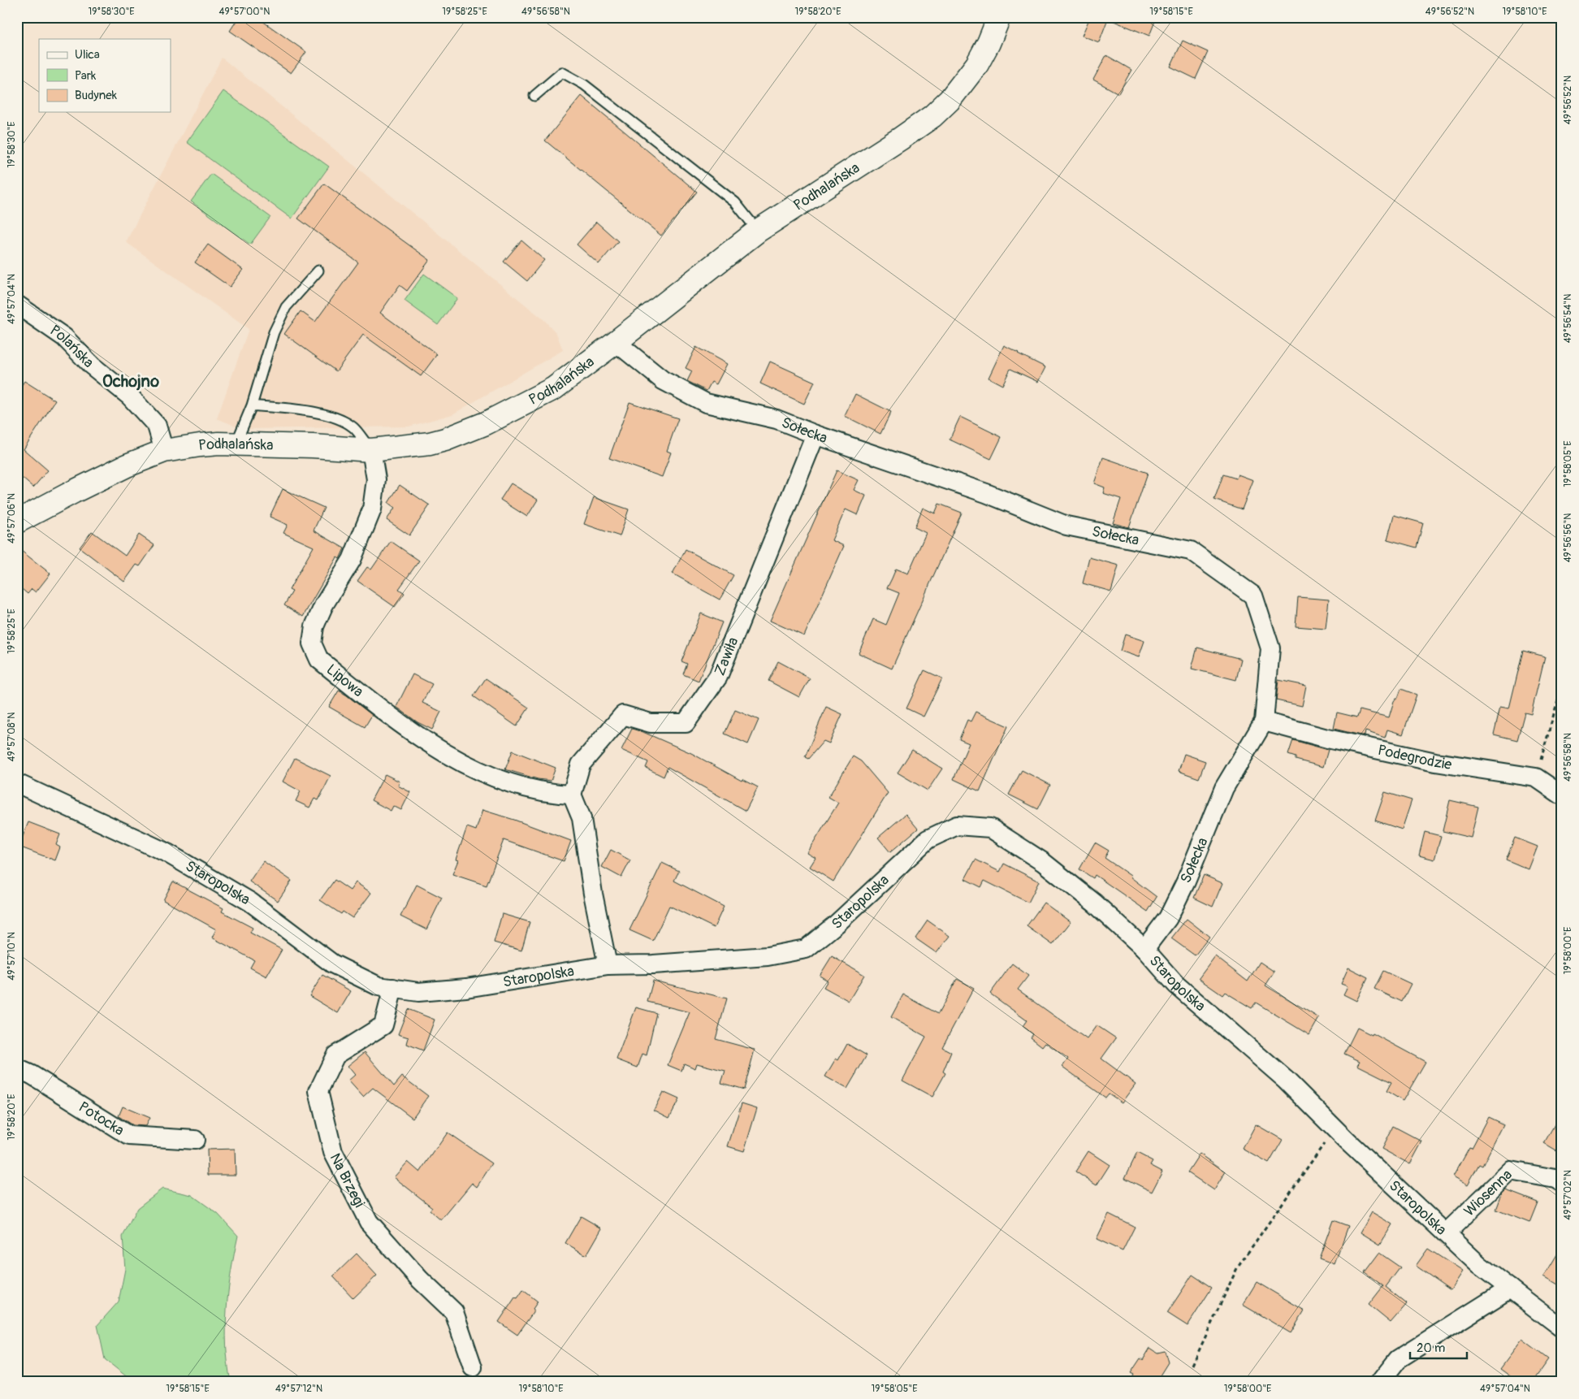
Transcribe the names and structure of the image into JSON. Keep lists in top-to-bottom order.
{
  "streets": {
    "street": [
      "Podhalańska",
      "Polańska",
      "Sołecka",
      "Zawiła",
      "Lipowa",
      "Podegrodzie",
      "Staropolska",
      "Potocka",
      "Na Brzegi",
      "Wiosenna"
    ]
  },
  "crossings": [
    ["Podhalańska", "Polańska"],
    ["Podhalańska", "Sołecka"],
    ["Podhalańska", "Lipowa"],
    ["Sołecka", "Zawiła"],
    ["Sołecka", "Podegrodzie"],
    ["Sołecka", "Staropolska"],
    ["Zawiła", "Lipowa"],
    ["Staropolska", "Na Brzegi"],
    ["Staropolska", "Wiosenna"]
  ],
  "districts": ["Ochojno"],
  "legend": ["Ulica", "Park", "Budynek"],
  "scale_bar": "20 m",
  "coordinates": [
    "19°58'30\"E",
    "49°57'00\"N",
    "19°58'25\"E",
    "49°56'58\"N",
    "19°58'20\"E",
    "19°58'15\"E",
    "49°56'52\"N",
    "19°58'10\"E",
    "49°57'04\"N",
    "49°56'54\"N",
    "19°58'05\"E",
    "49°57'06\"N",
    "49°56'56\"N",
    "49°57'08\"N",
    "19°58'00\"E",
    "49°57'10\"N",
    "49°57'02\"N",
    "49°57'12\"N"
  ]
}
